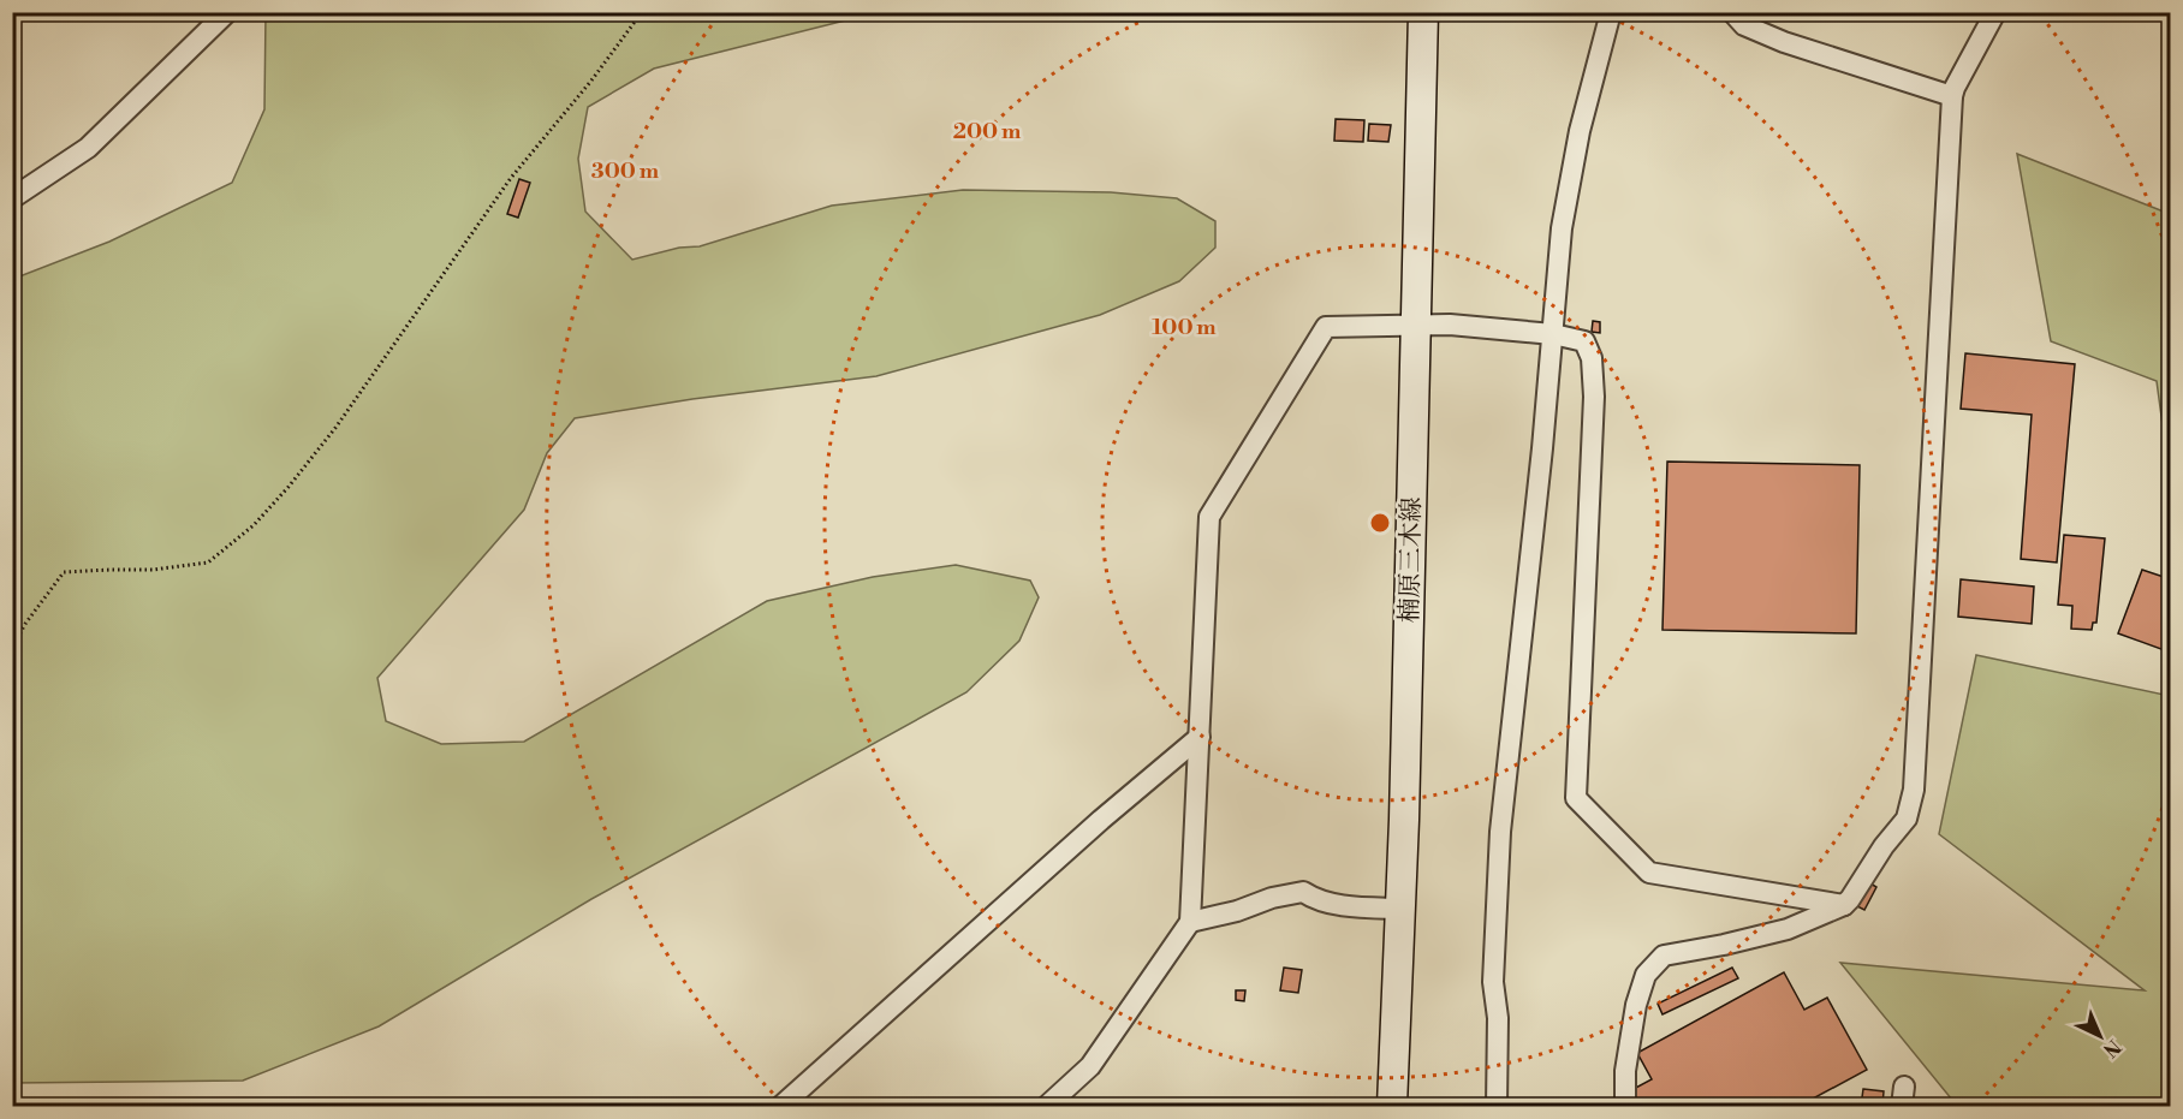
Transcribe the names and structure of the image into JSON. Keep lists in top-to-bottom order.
{
  "streets": {
    "main road": ["楠原三木線"]
  },
  "north": "bottom right",
  "rings": ["200 m", "300 m", "100 m"]
}
